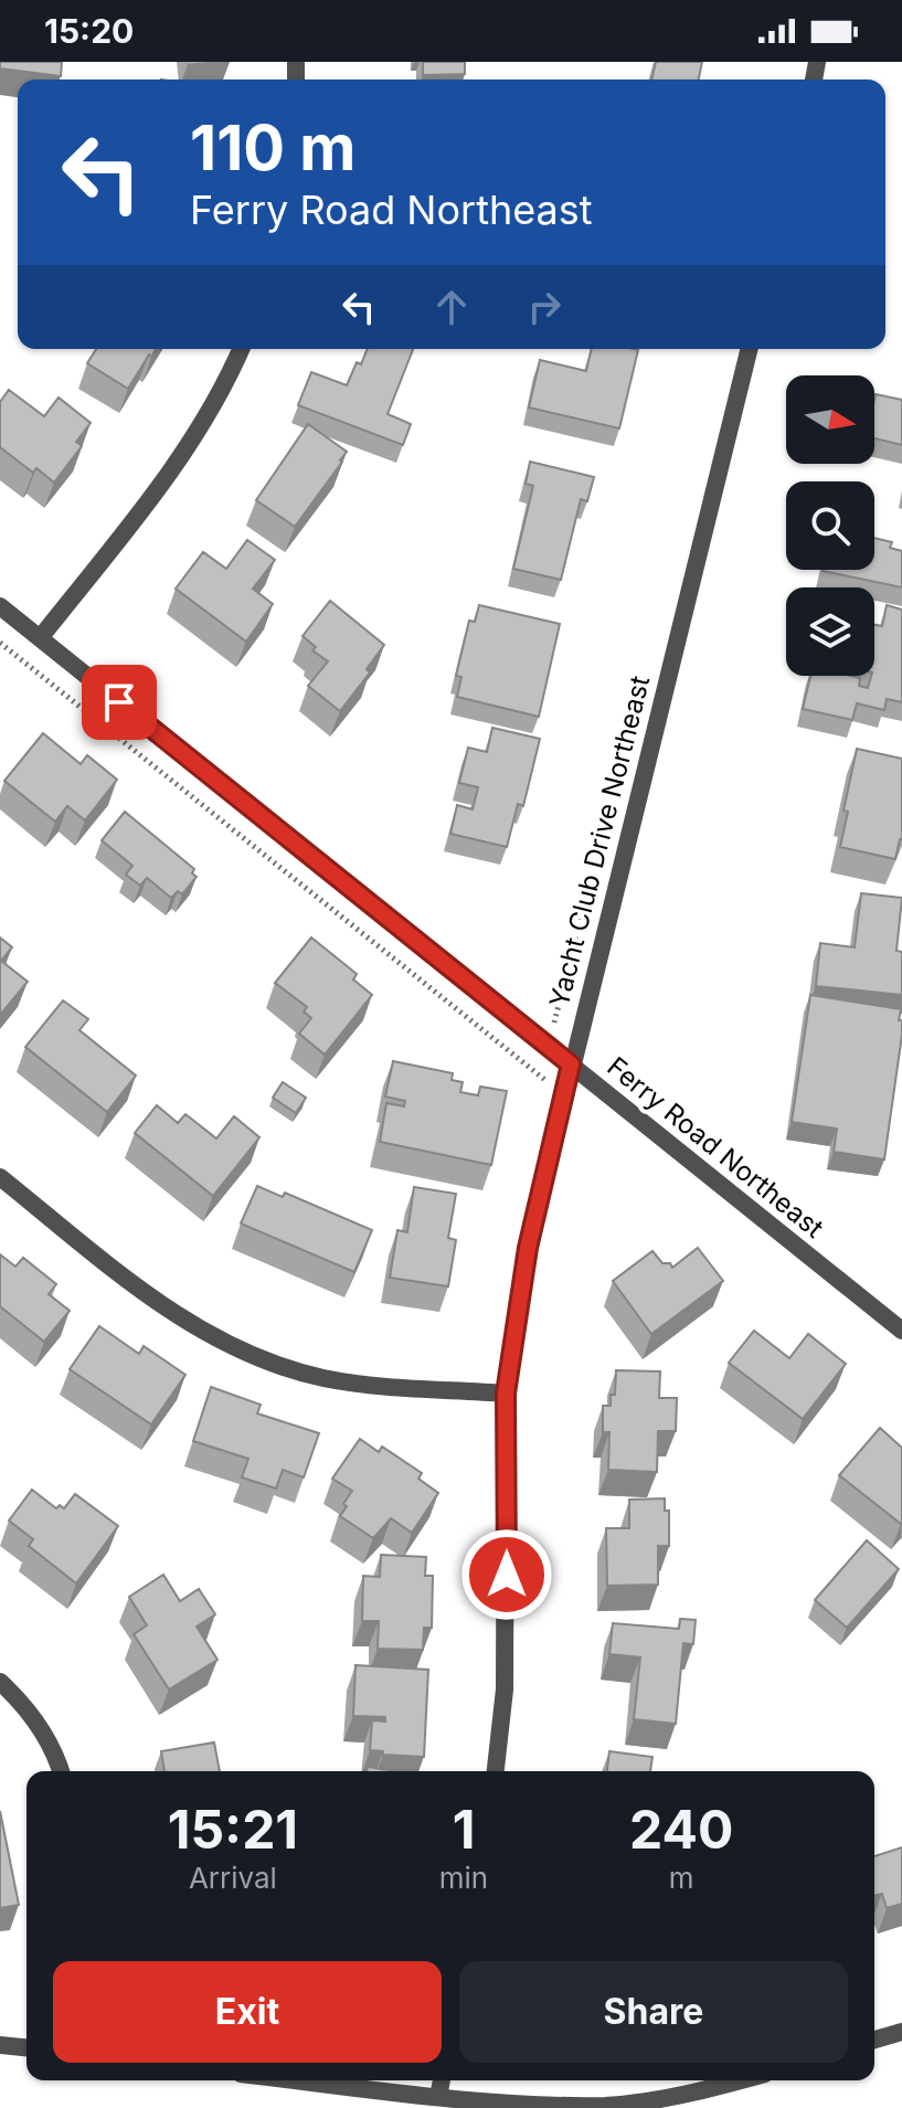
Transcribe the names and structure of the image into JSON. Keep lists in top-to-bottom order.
{
  "streets": {
    "street": ["Yacht Club Drive Northeast", "Ferry Road Northeast"]
  },
  "crossings": [
    ["Yacht Club Drive Northeast", "Ferry Road Northeast"]
  ],
  "north": "right",
  "page": {
    "status": "15:20",
    "turn": ["110 m", "Ferry Road Northeast"],
    "eta": [
      "15:21",
      "Arrival",
      "1",
      "min",
      "240",
      "m"
    ],
    "buttons": ["Exit", "Share"]
  }
}
